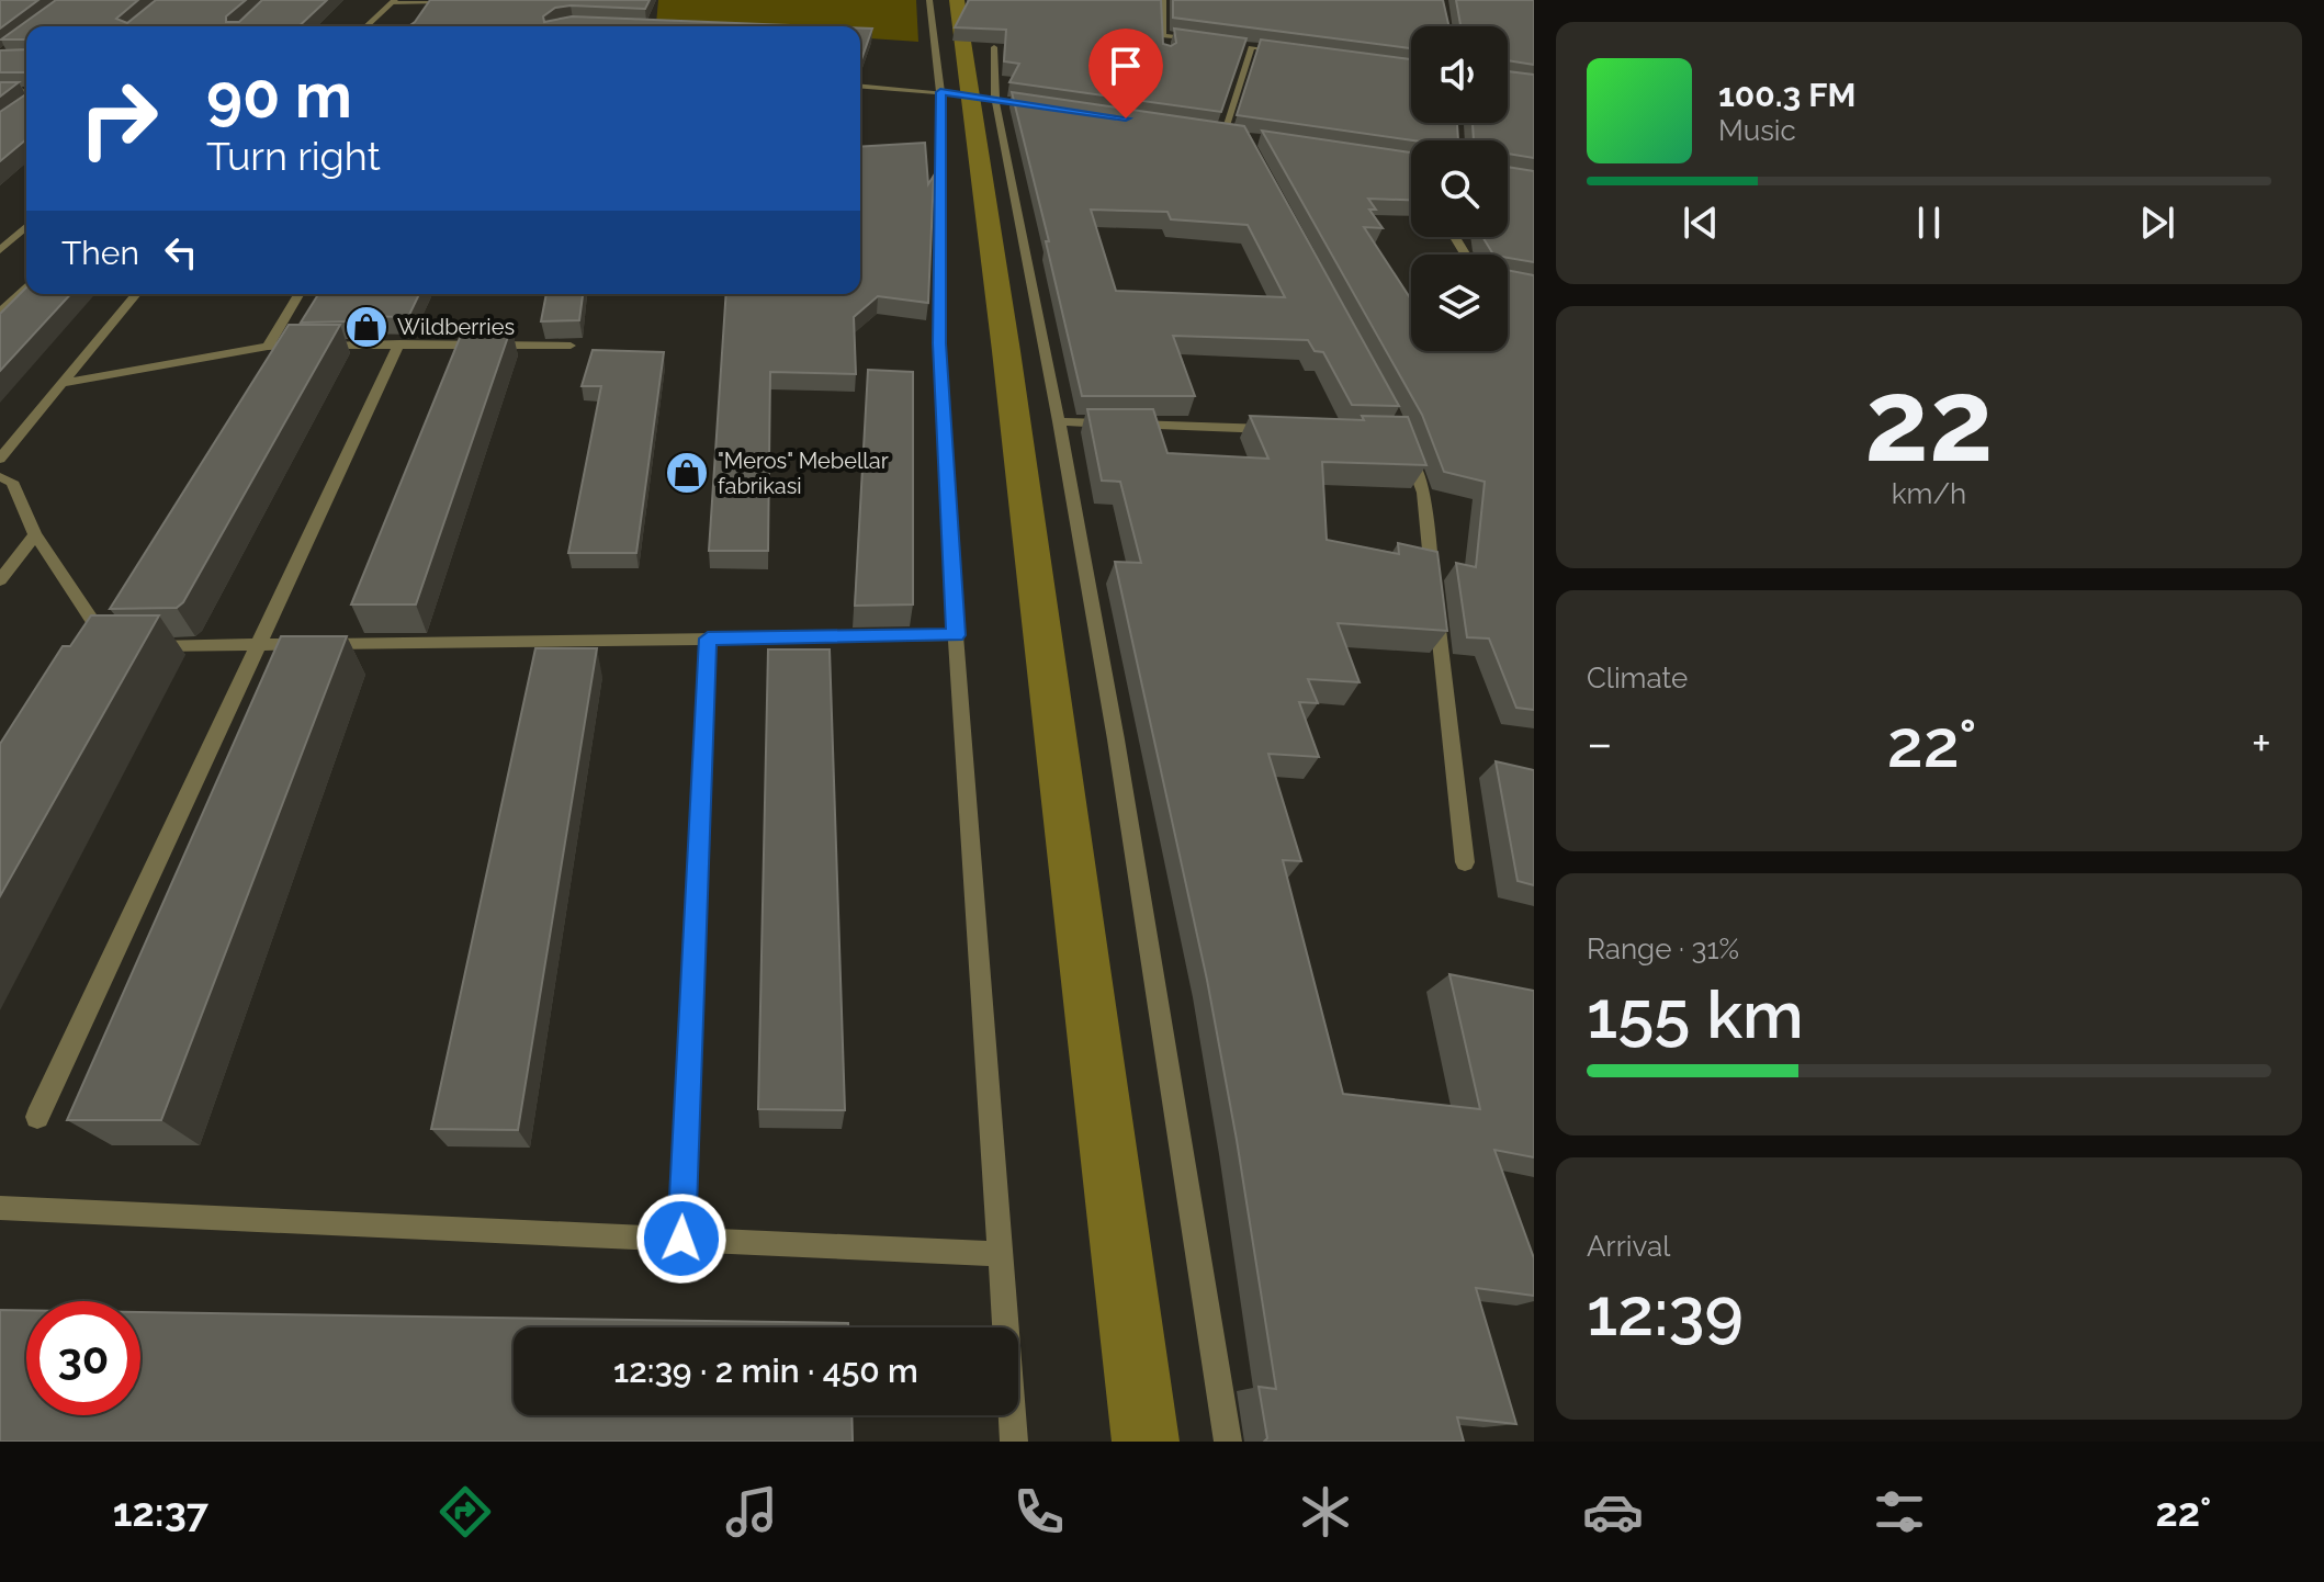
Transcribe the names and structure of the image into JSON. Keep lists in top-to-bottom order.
{
  "places": {
    "shop": ["Wildberries", "\"Meros\" Mebellar fabrikasi"]
  },
  "page": {
    "turn": ["90 m", "Turn right"],
    "song": ["100.3 FM", "Music"],
    "then": "Then",
    "tile": [
      ["22", "km/h"],
      "Climate",
      ["Range · 31%", "155 km"],
      ["Arrival", "12:39"]
    ],
    "heat": ["−", "22°", "+"],
    "limit": "30",
    "trip": "12:39 · 2 min · 450 m",
    "tabs": ["12:37", "22°"]
  }
}
